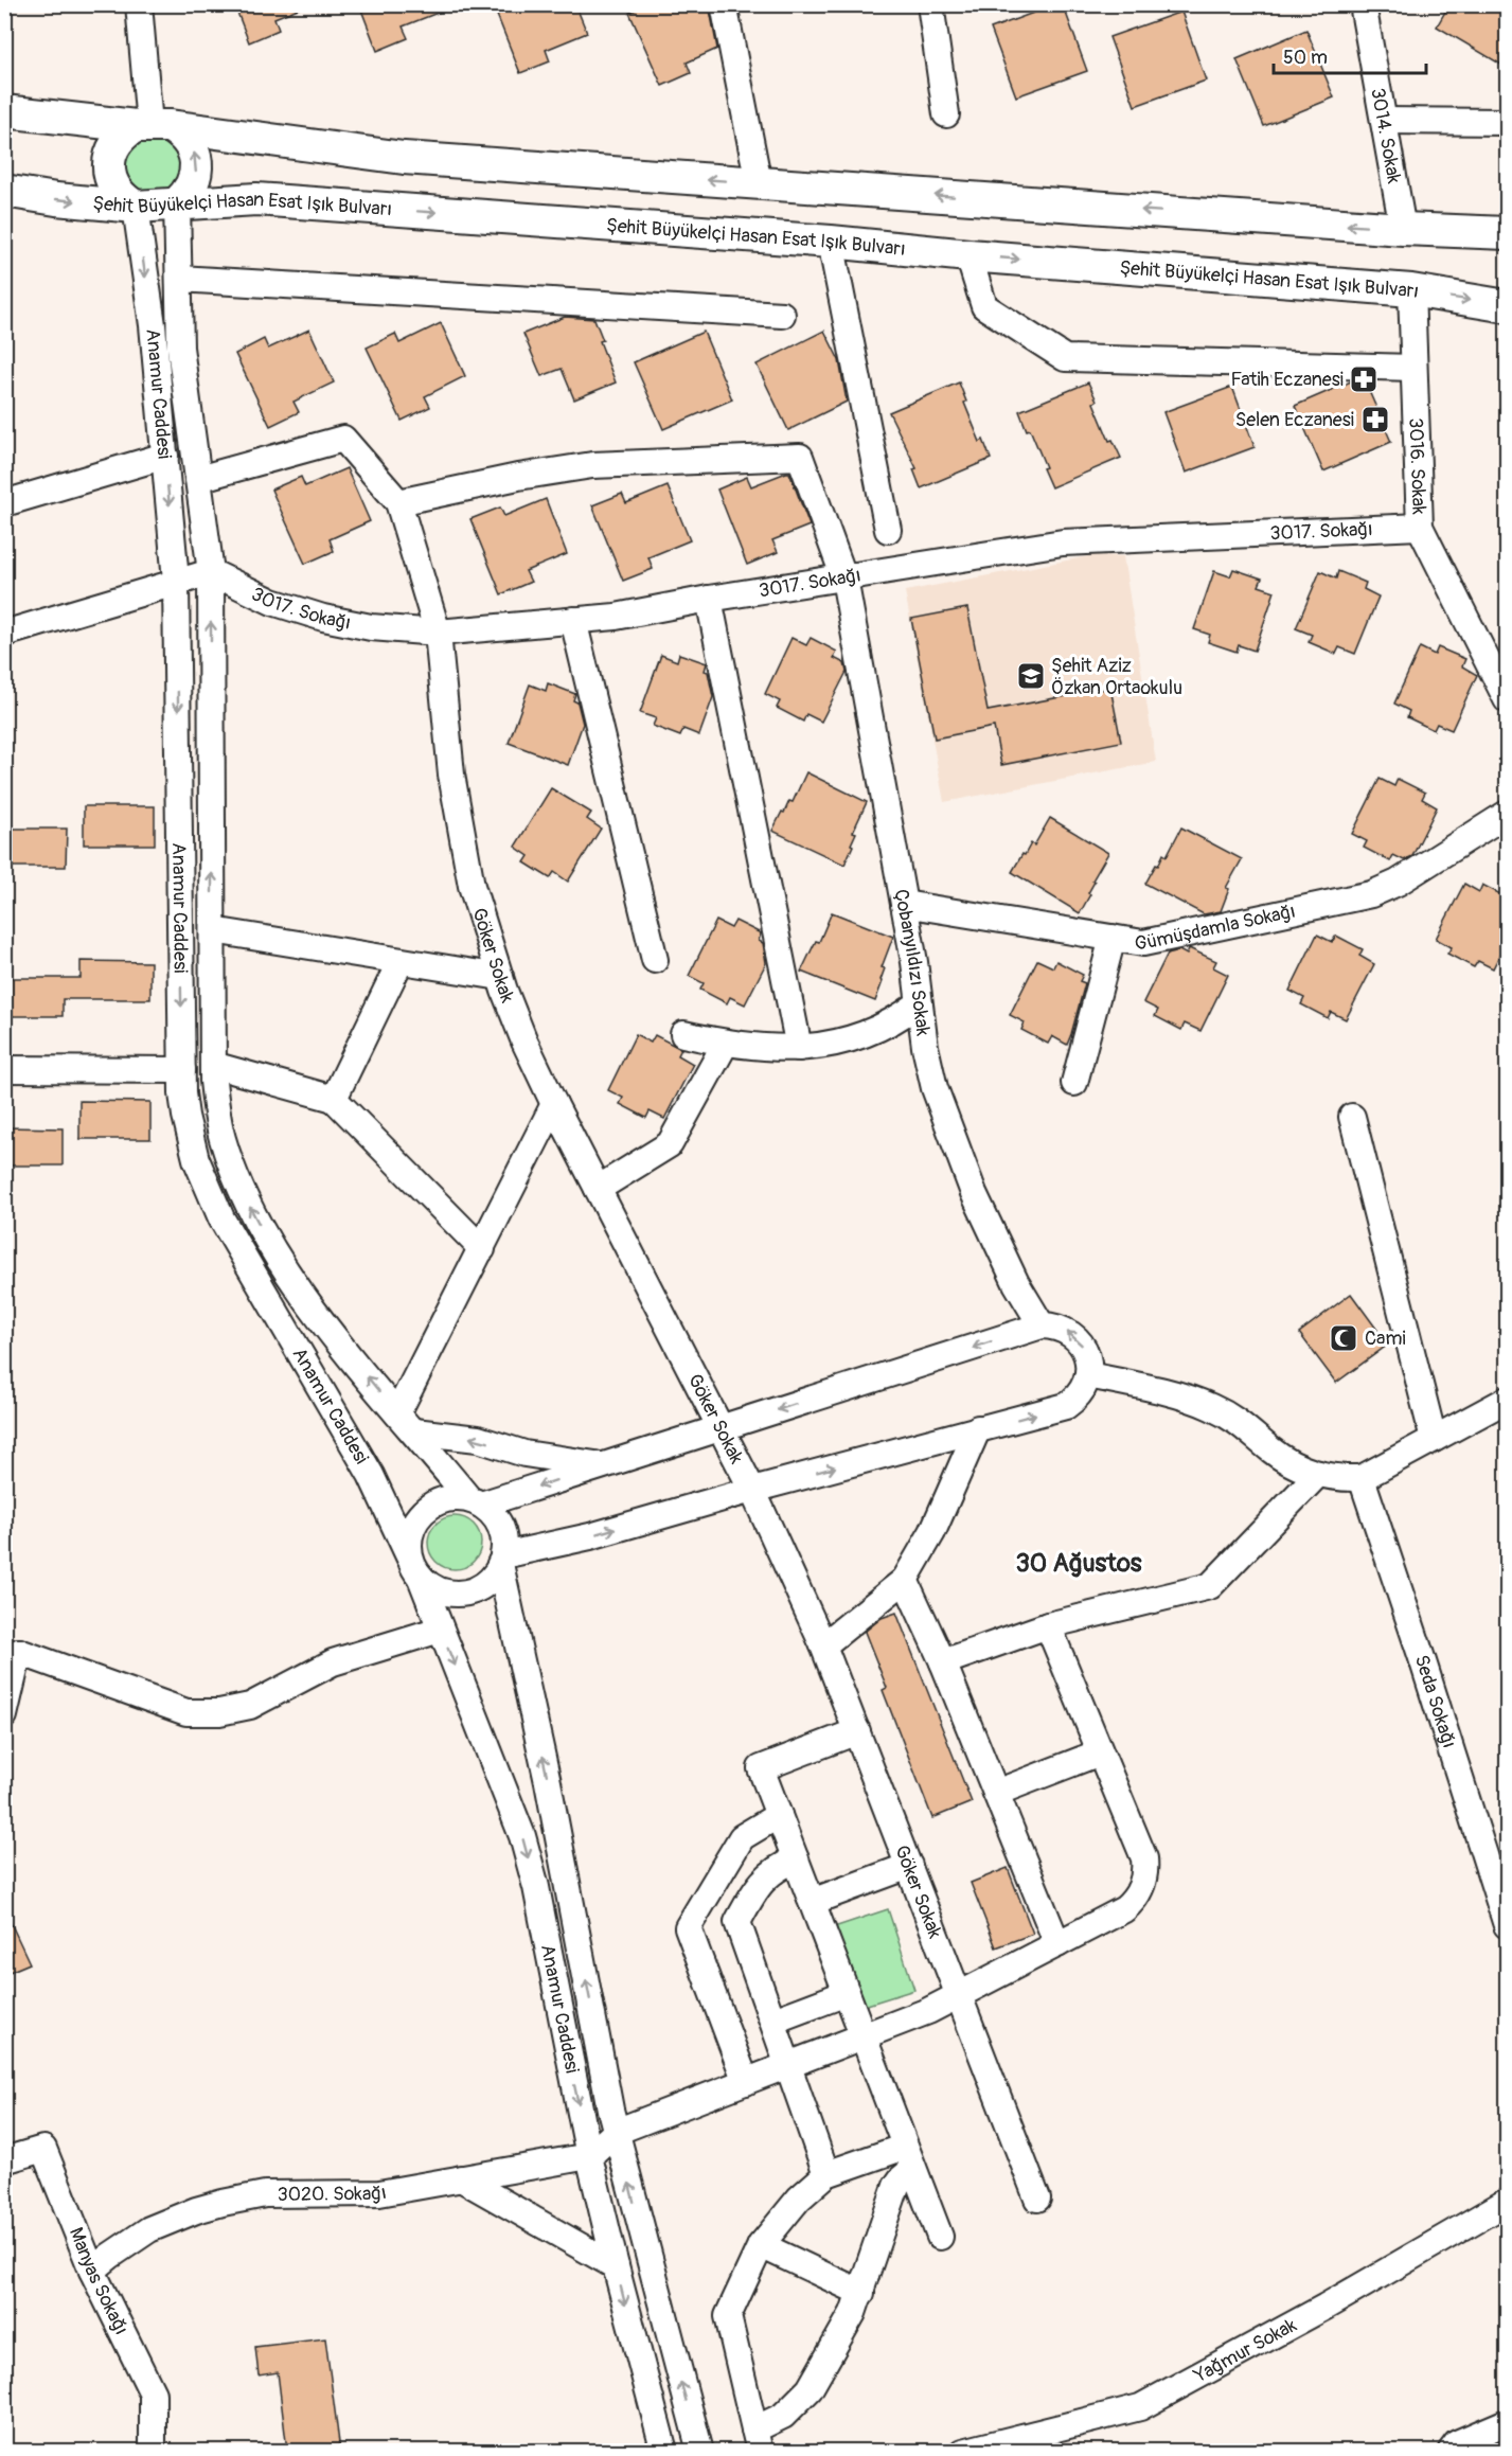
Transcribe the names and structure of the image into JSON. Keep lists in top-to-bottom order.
{
  "streets": {
    "main road": ["Şehit Büyükelçi Hasan Esat Işık Bulvarı"],
    "street": [
      "3014. Sokak",
      "Anamur Caddesi",
      "3016. Sokak",
      "3017. Sokağı",
      "Gümüşdamla Sokağı",
      "Göker Sokak",
      "Çobanyıldızı Sokak",
      "Seda Sokağı",
      "3020. Sokağı",
      "Manyas Sokağı",
      "Yağmur Sokak"
    ]
  },
  "crossings": [
    ["Şehit Büyükelçi Hasan Esat Işık Bulvarı", "Anamur Caddesi"],
    ["Şehit Büyükelçi Hasan Esat Işık Bulvarı", "3016. Sokak"],
    ["Anamur Caddesi", "3017. Sokağı"],
    ["Anamur Caddesi", "3020. Sokağı"],
    ["3016. Sokak", "3017. Sokağı"],
    ["3017. Sokağı", "Göker Sokak"],
    ["3017. Sokağı", "Çobanyıldızı Sokak"],
    ["Gümüşdamla Sokağı", "Çobanyıldızı Sokak"],
    ["Göker Sokak", "Çobanyıldızı Sokak"],
    ["3020. Sokağı", "Manyas Sokağı"]
  ],
  "districts": ["30 Ağustos"],
  "places": {
    "pharmacy": ["Fatih Eczanesi", "Selen Eczanesi"],
    "school or university": ["Şehit Aziz Özkan Ortaokulu"],
    "mosque": ["Cami"]
  },
  "scale_bar": "50 m"
}
